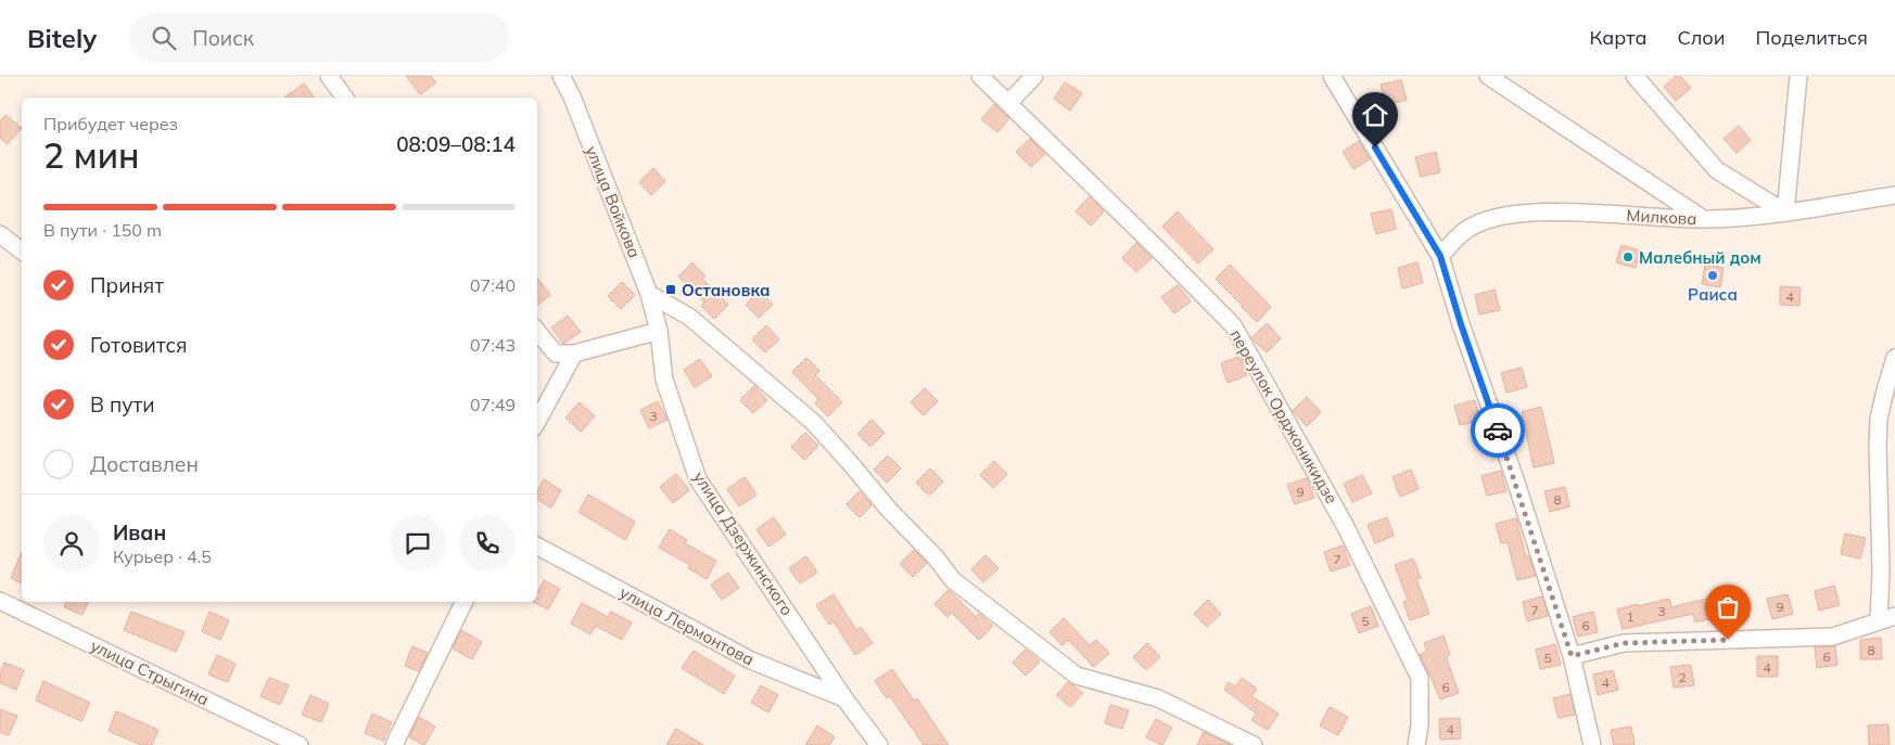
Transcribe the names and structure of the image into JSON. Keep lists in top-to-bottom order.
{
  "streets": {
    "street": [
      "улица Войкова",
      "Милкова",
      "переулок Орджоникидзе",
      "улица Дзержинского",
      "улица Лермонтова",
      "улица Стрыгина"
    ]
  },
  "crossings": [
    ["улица Войкова", "улица Дзержинского"],
    ["улица Дзержинского", "улица Лермонтова"]
  ],
  "places": {
    "other": ["Малебный дом", "Раиса"],
    "transit": ["Остановка"]
  },
  "house_numbers": [
    "4",
    "3",
    "9",
    "8",
    "7",
    "9",
    "7",
    "3",
    "1",
    "5",
    "6",
    "8",
    "6",
    "5",
    "4",
    "2",
    "4",
    "6",
    "4"
  ],
  "page": {
    "header": "Bitely",
    "search": "Поиск",
    "nav": ["Карта", "Слои", "Поделиться"],
    "heading": ["2 мин", "Прибудет через", "08:09–08:14"],
    "panel": ["Иван", "Курьер · 4.5"],
    "bar": "В пути · 150 m",
    "list": [
      ["Принят", "07:40"],
      ["Готовится", "07:43"],
      ["В пути", "07:49"],
      "Доставлен"
    ]
  }
}
